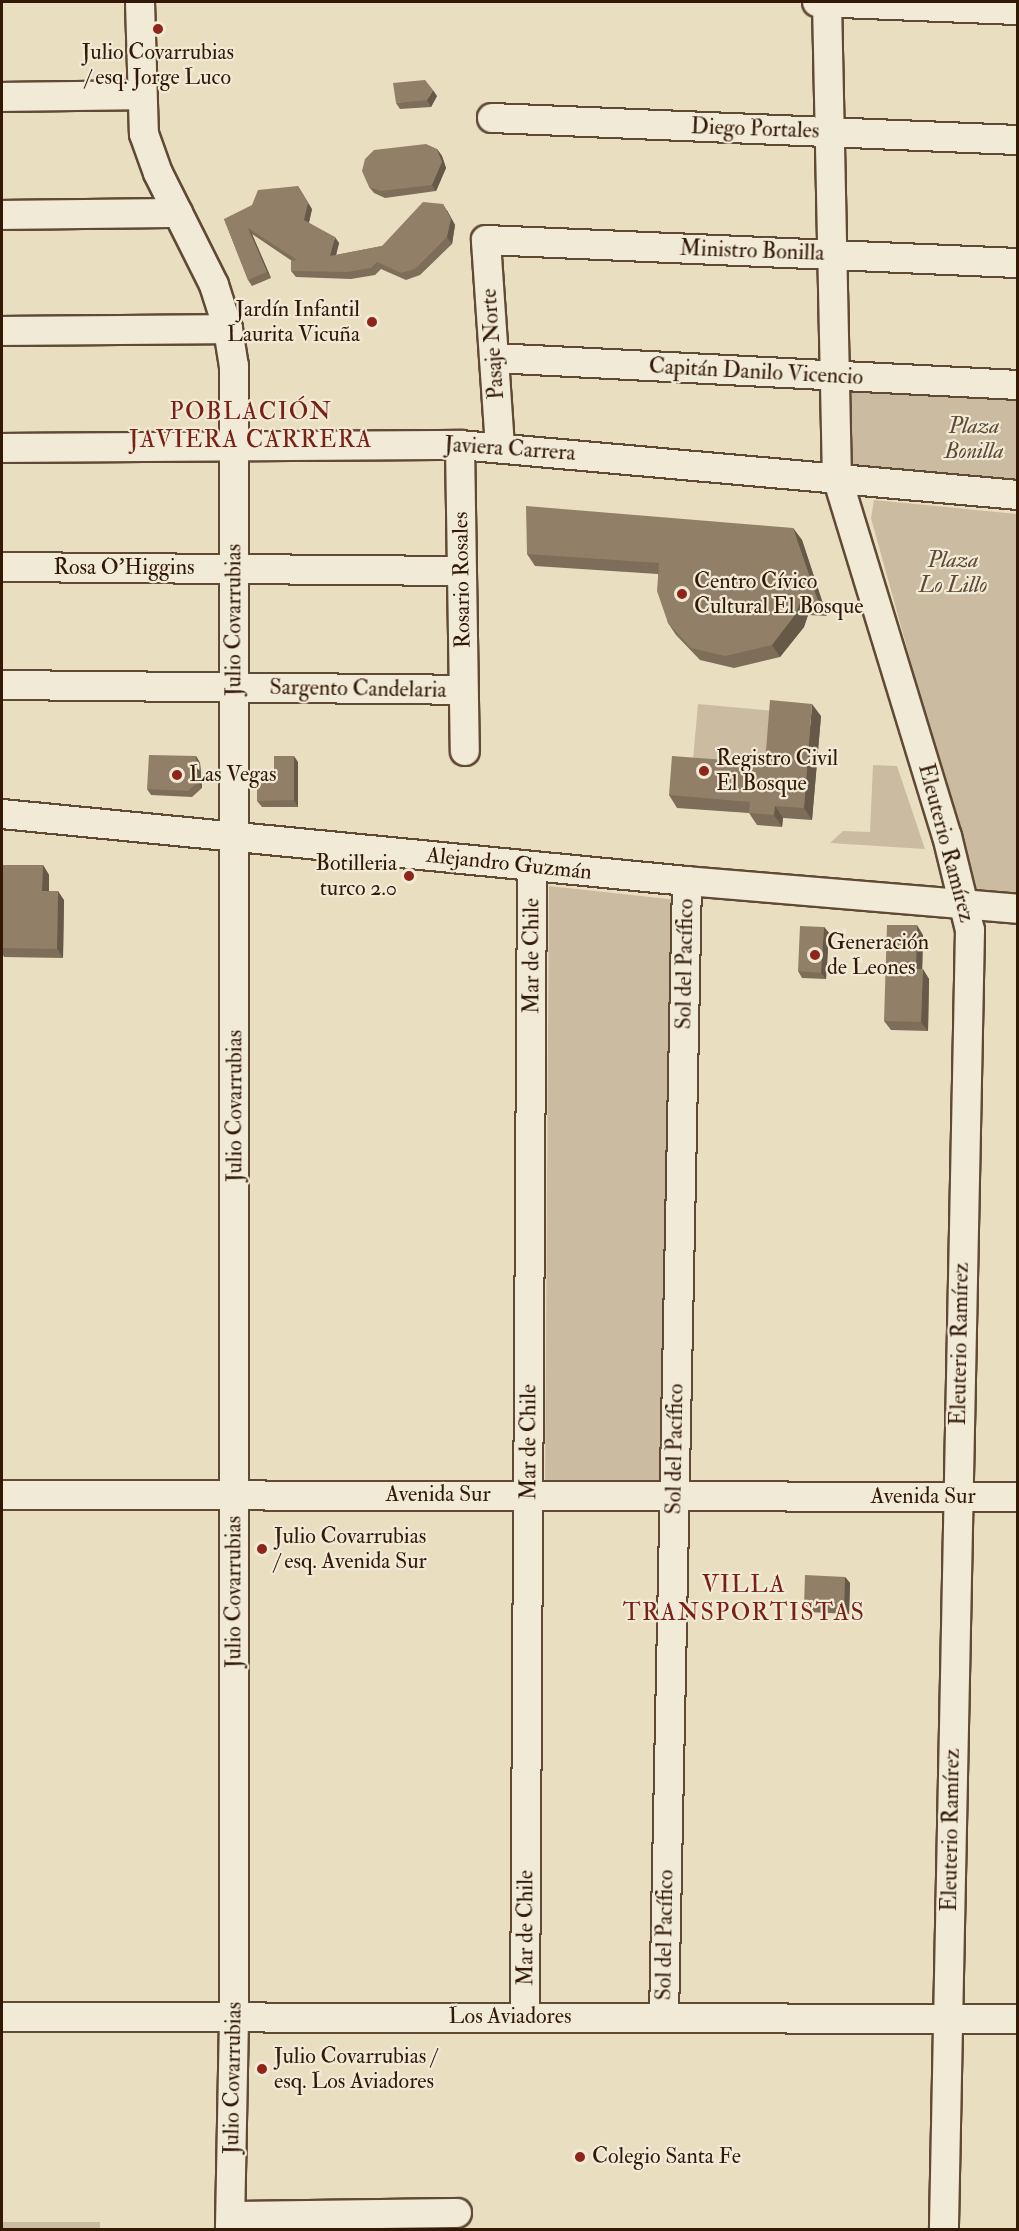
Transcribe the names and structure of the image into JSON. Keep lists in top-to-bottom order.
{
  "streets": {
    "street": [
      "Diego Portales",
      "Ministro Bonilla",
      "Pasaje Norte",
      "Capitán Danilo Vicencio",
      "Javiera Carrera",
      "Rosa O'Higgins",
      "Rosario Rosales",
      "Julio Covarrubias",
      "Sargento Candelaria",
      "Eleuterio Ramírez",
      "Alejandro Guzmán",
      "Mar de Chile",
      "Sol del Pacífico",
      "Avenida Sur",
      "Los Aviadores"
    ]
  },
  "crossings": [
    ["Diego Portales", "Eleuterio Ramírez"],
    ["Ministro Bonilla", "Pasaje Norte"],
    ["Ministro Bonilla", "Eleuterio Ramírez"],
    ["Pasaje Norte", "Capitán Danilo Vicencio"],
    ["Pasaje Norte", "Javiera Carrera"],
    ["Capitán Danilo Vicencio", "Eleuterio Ramírez"],
    ["Javiera Carrera", "Rosario Rosales"],
    ["Javiera Carrera", "Julio Covarrubias"],
    ["Javiera Carrera", "Eleuterio Ramírez"],
    ["Rosa O'Higgins", "Rosario Rosales"],
    ["Rosa O'Higgins", "Julio Covarrubias"],
    ["Rosario Rosales", "Sargento Candelaria"],
    ["Julio Covarrubias", "Sargento Candelaria"],
    ["Julio Covarrubias", "Alejandro Guzmán"],
    ["Julio Covarrubias", "Avenida Sur"],
    ["Julio Covarrubias", "Los Aviadores"],
    ["Eleuterio Ramírez", "Alejandro Guzmán"],
    ["Eleuterio Ramírez", "Avenida Sur"],
    ["Eleuterio Ramírez", "Los Aviadores"],
    ["Alejandro Guzmán", "Mar de Chile"],
    ["Alejandro Guzmán", "Sol del Pacífico"],
    ["Mar de Chile", "Avenida Sur"],
    ["Mar de Chile", "Los Aviadores"],
    ["Sol del Pacífico", "Avenida Sur"],
    ["Sol del Pacífico", "Los Aviadores"]
  ],
  "districts": ["POBLACIÓN JAVIERA CARRERA", "VILLA TRANSPORTISTAS"],
  "parks": ["Plaza Bonilla", "Plaza Lo Lillo"],
  "places": [
    "Julio Covarrubias / esq. Jorge Luco",
    "Jardín Infantil Laurita Vicuña",
    "Centro Cívico Cultural El Bosque",
    "Registro Civil El Bosque",
    "Las Vegas",
    "Botilleria turco 2.0",
    "Generación de Leones",
    "Julio Covarrubias / esq. Avenida Sur",
    "Julio Covarrubias / esq. Los Aviadores",
    "Colegio Santa Fe"
  ]
}
